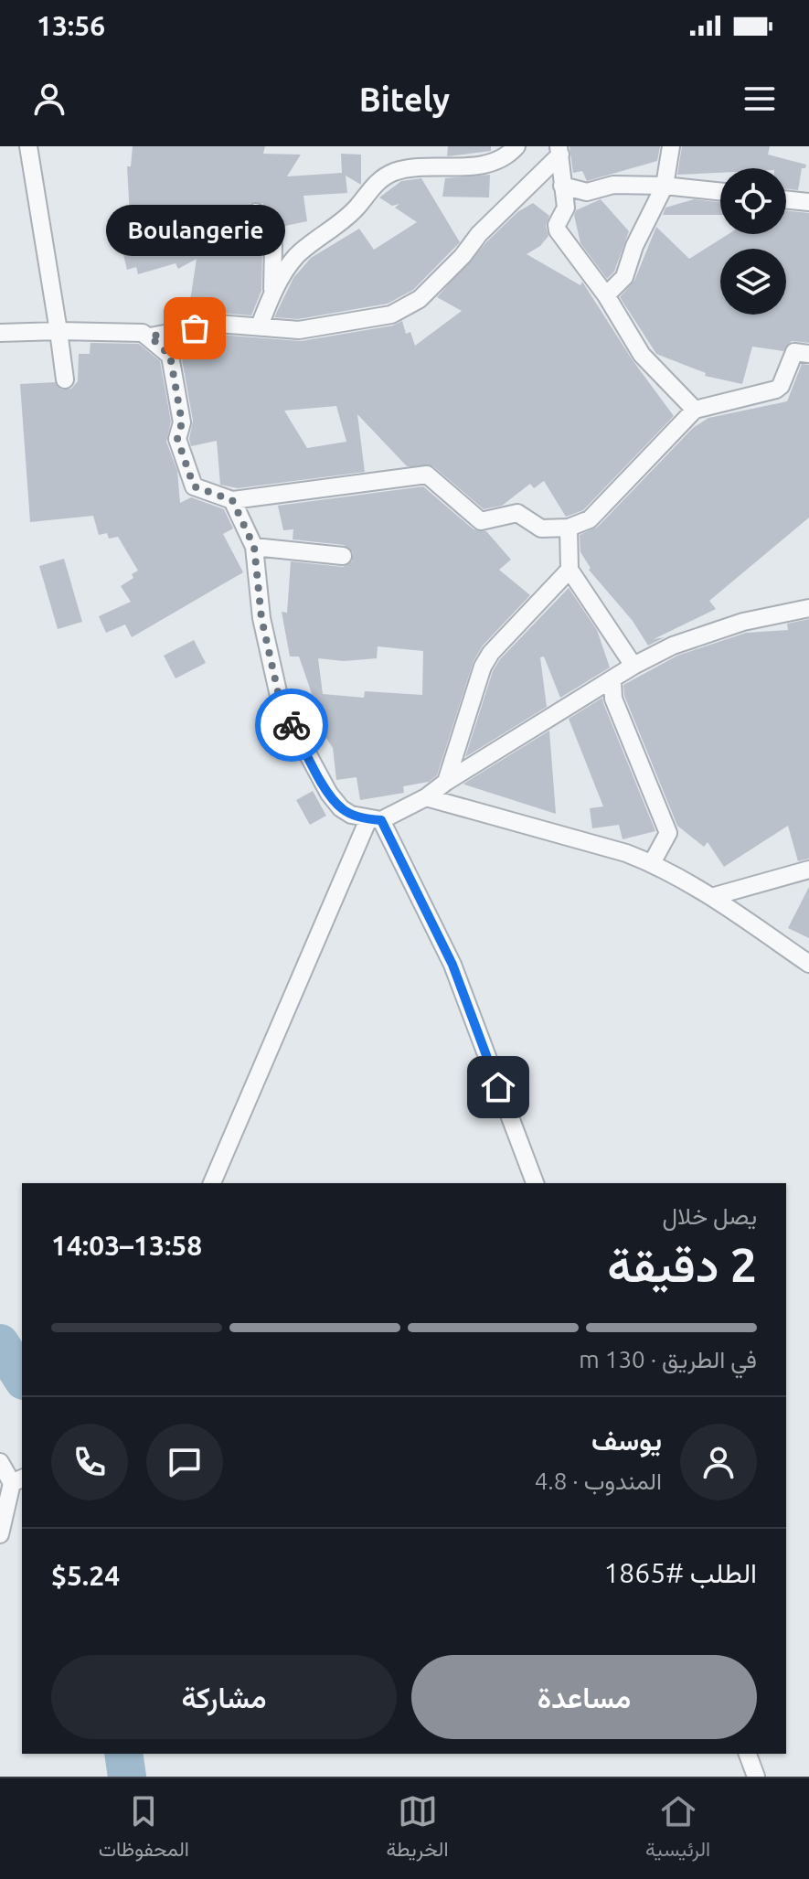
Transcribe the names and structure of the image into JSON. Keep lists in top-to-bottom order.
{
  "places": ["Boulangerie"],
  "page": {
    "status": "13:56",
    "header": "Bitely",
    "bubble": "Boulangerie",
    "heading": ["2 دقيقة", "يصل خلال", "13:58–14:03"],
    "panel": [
      "يوسف",
      "المندوب · 4.8",
      "الطلب #1865",
      "$5.24"
    ],
    "bar": "في الطريق · 130 m",
    "buttons": ["مساعدة", "مشاركة"],
    "tabs": ["الرئيسية", "الخريطة", "المحفوظات"]
  }
}
